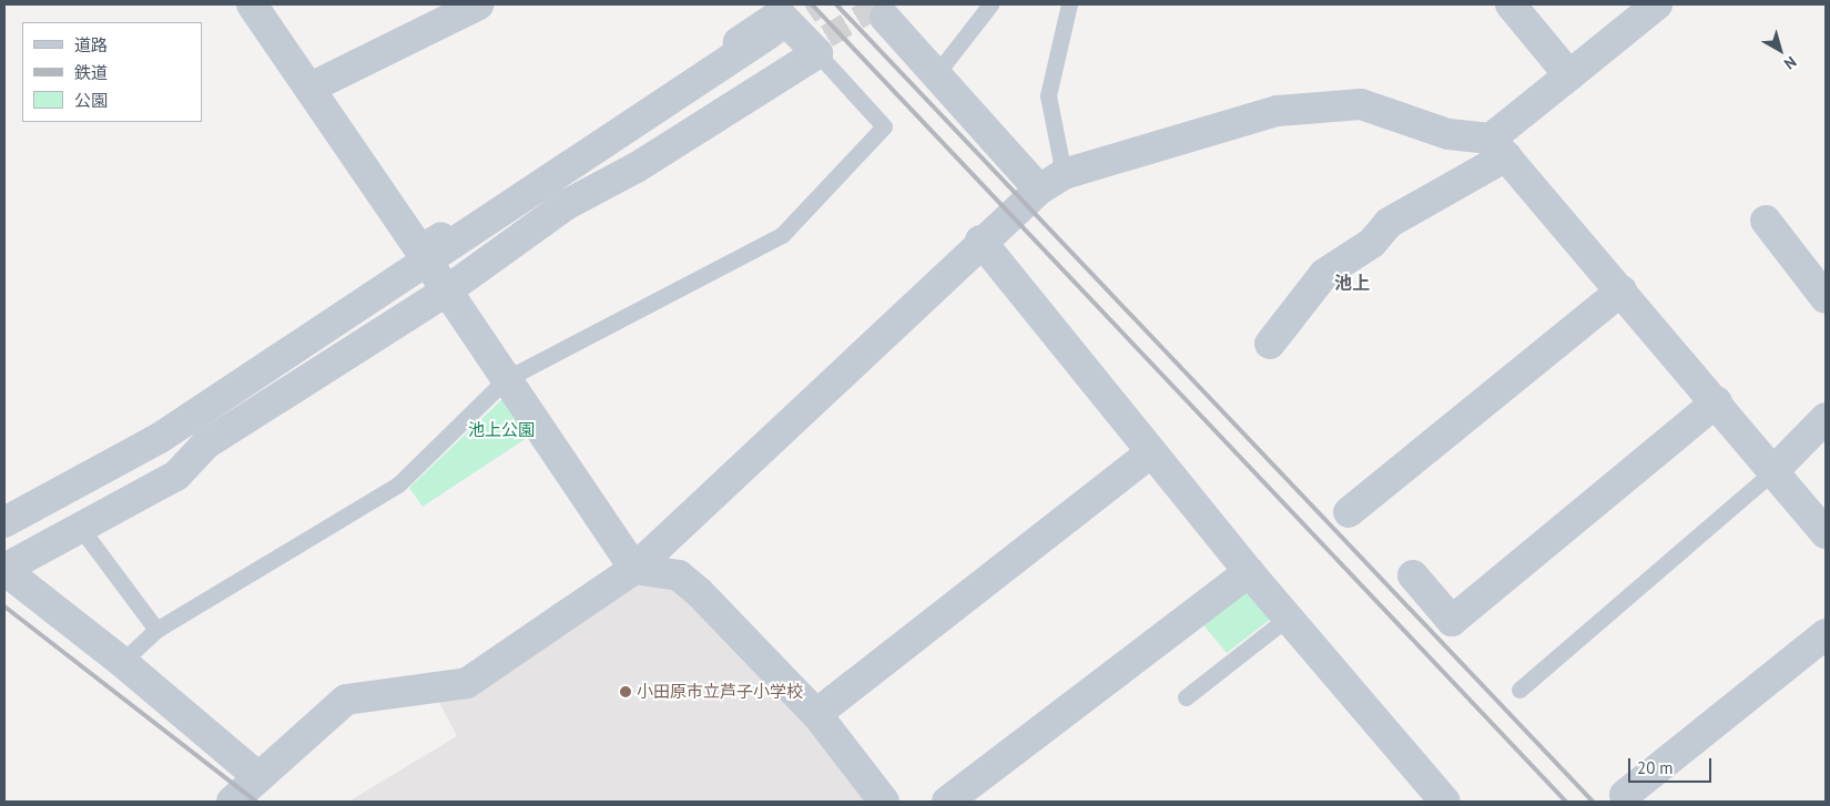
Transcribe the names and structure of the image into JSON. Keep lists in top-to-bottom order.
{
  "districts": ["池上"],
  "parks": ["池上公園"],
  "places": ["小田原市立芦子小学校"],
  "legend": ["道路", "鉄道", "公園"],
  "scale_bar": "20 m",
  "north": "bottom right"
}
